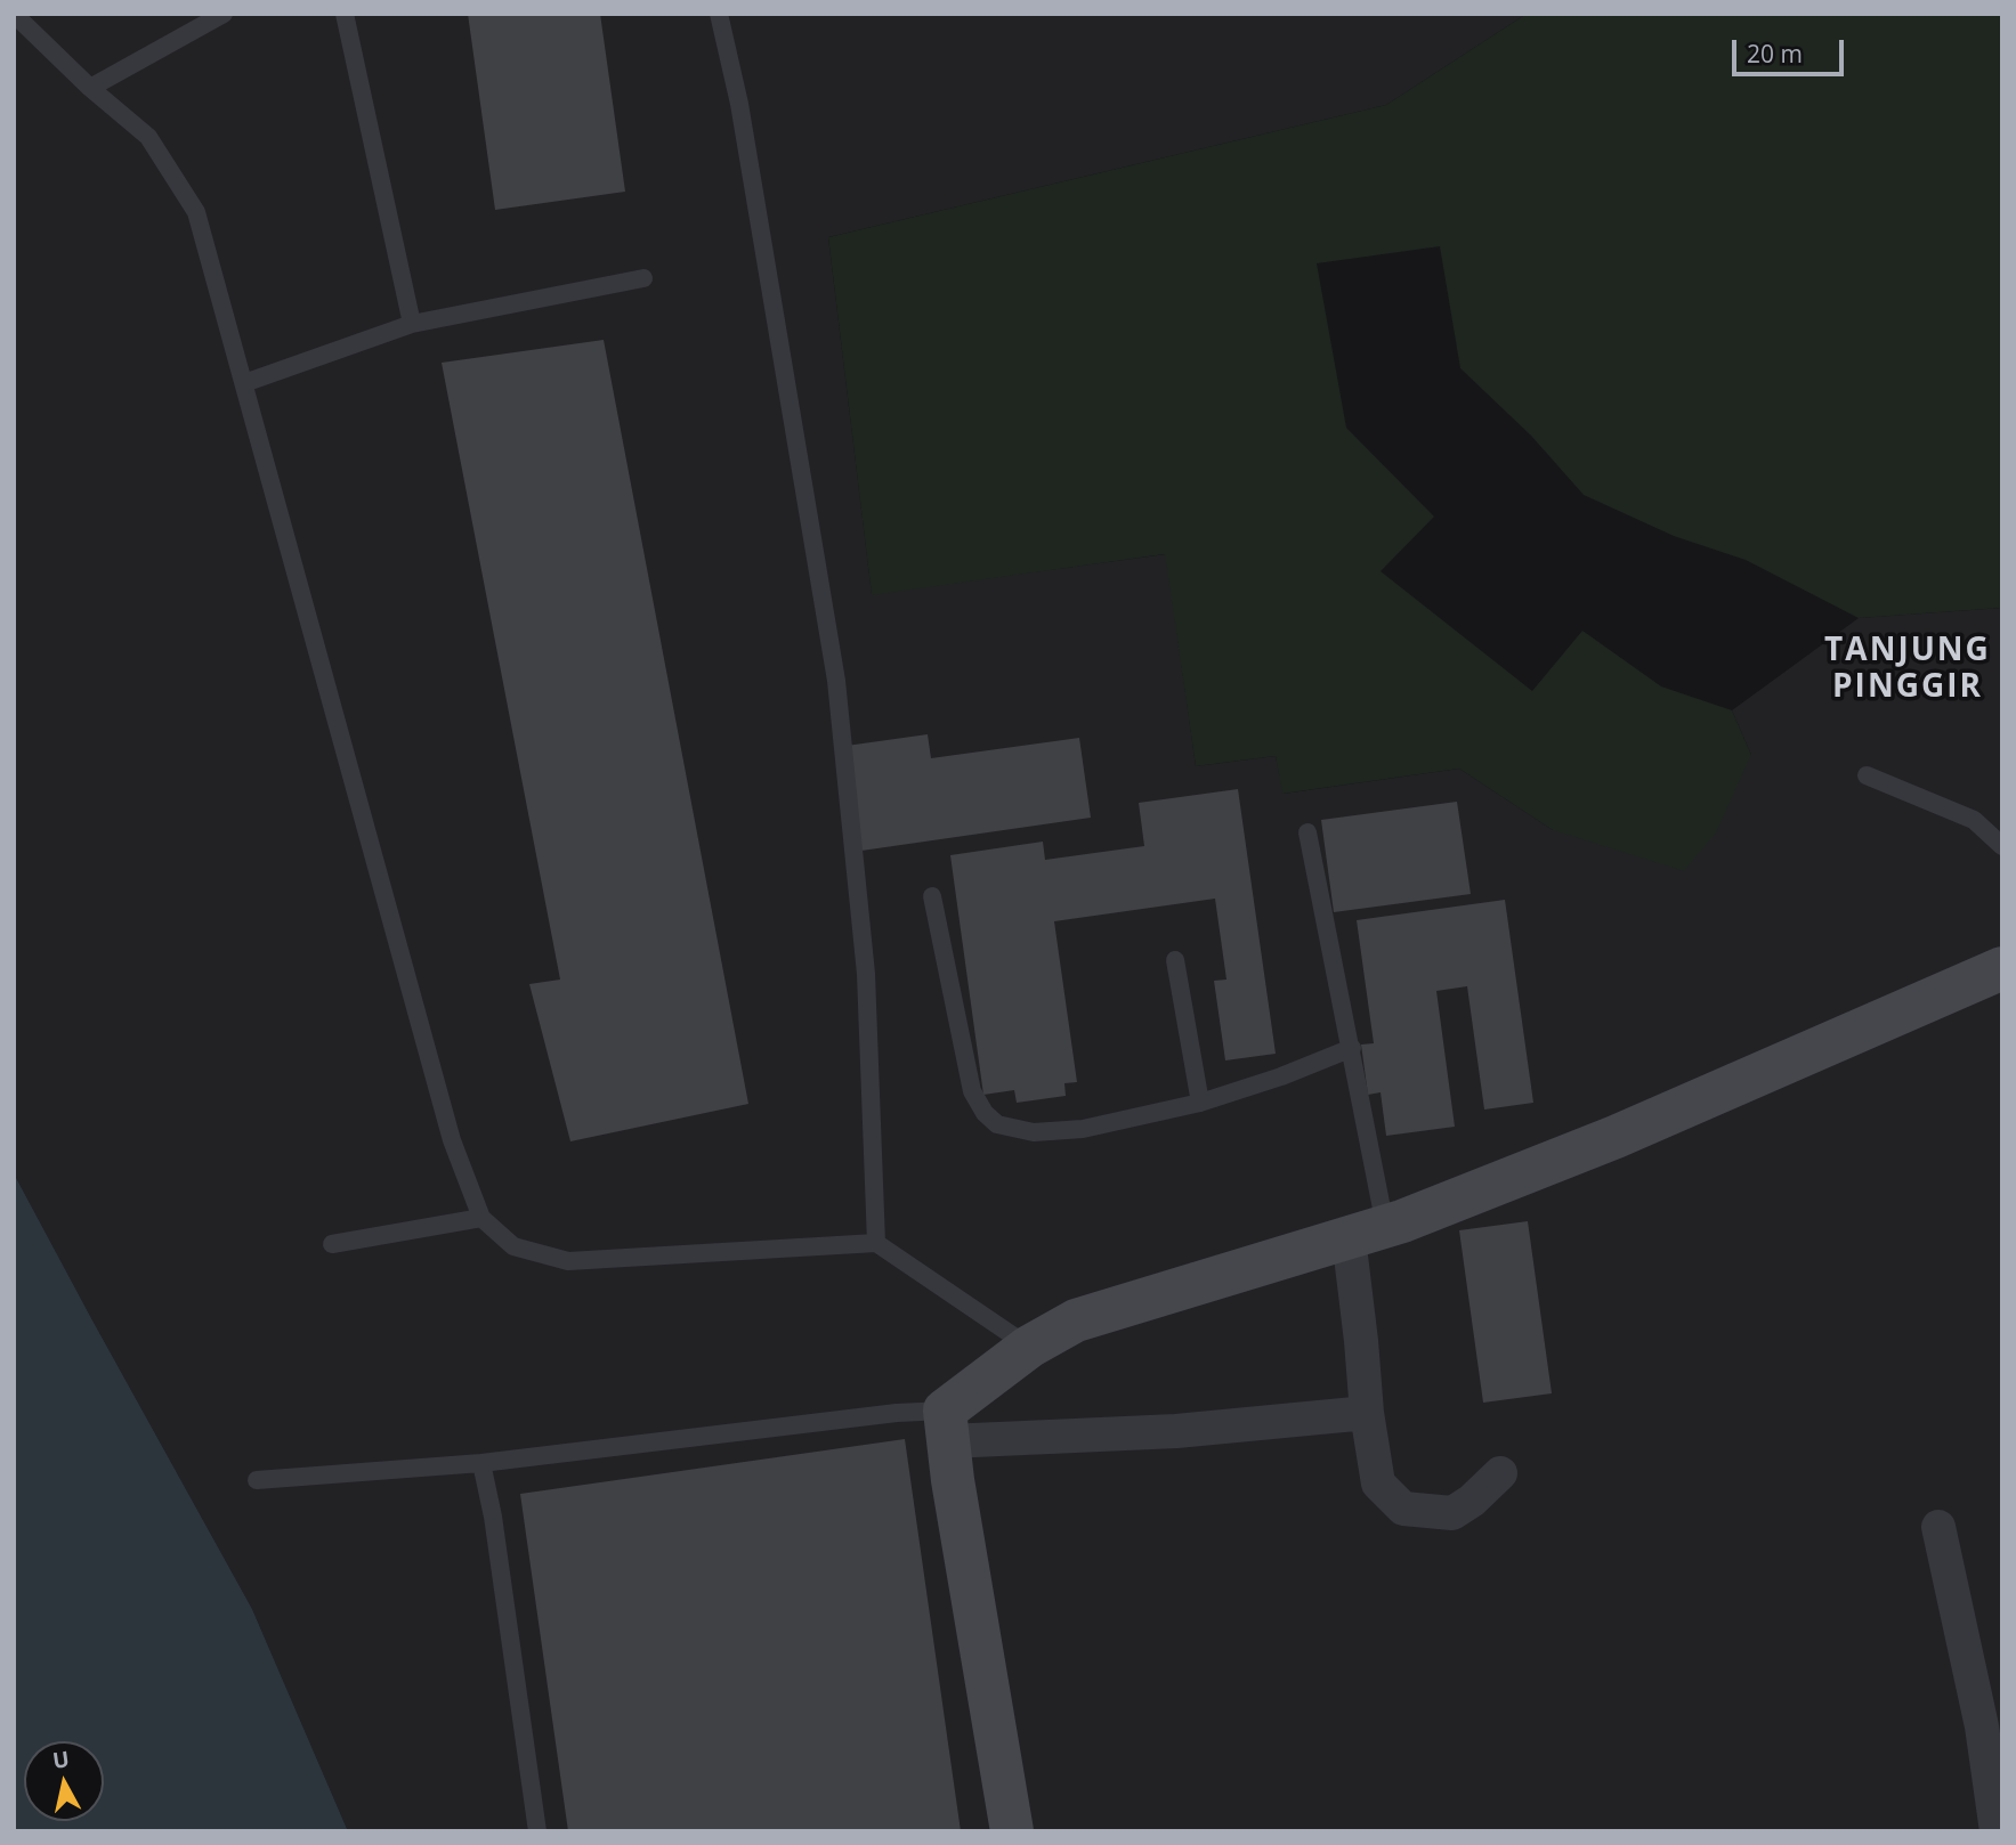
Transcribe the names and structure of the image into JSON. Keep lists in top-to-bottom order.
{
  "districts": ["TANJUNG PINGGIR"],
  "scale_bar": "20 m",
  "north": "top"
}
